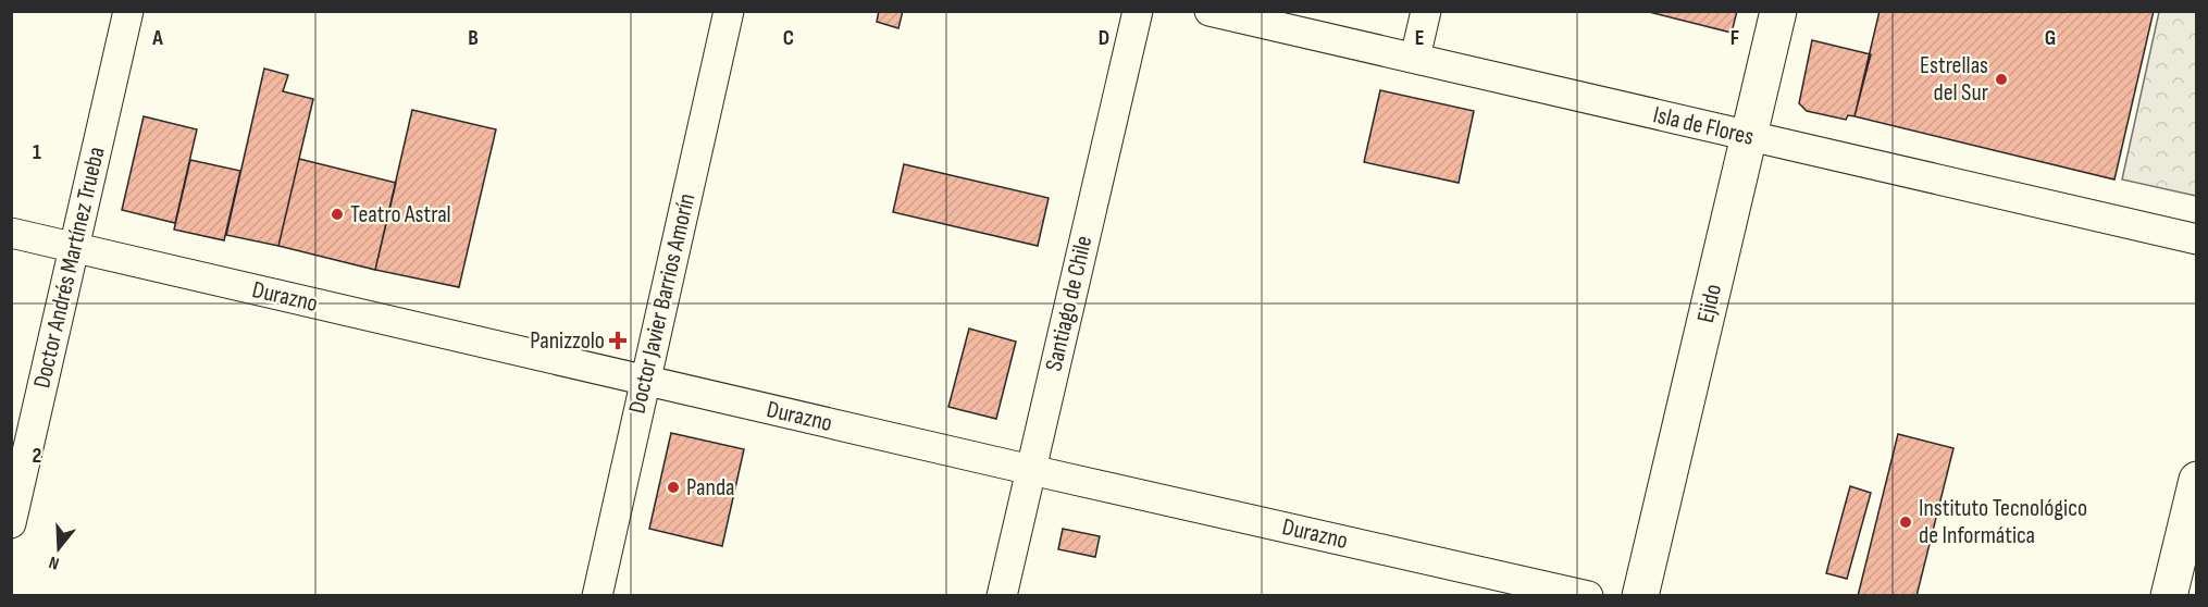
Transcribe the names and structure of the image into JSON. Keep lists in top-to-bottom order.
{
  "streets": {
    "street": [
      "Isla de Flores",
      "Doctor Andrés Martínez Trueba",
      "Durazno",
      "Doctor Javier Barrios Amorín",
      "Santiago de Chile",
      "Ejido"
    ]
  },
  "crossings": [
    ["Isla de Flores", "Ejido"],
    ["Doctor Andrés Martínez Trueba", "Durazno"],
    ["Durazno", "Doctor Javier Barrios Amorín"],
    ["Durazno", "Santiago de Chile"]
  ],
  "places": {
    "other": [
      "Estrellas del Sur",
      "Teatro Astral",
      "Panda",
      "Instituto Tecnológico de Informática"
    ],
    "health": ["Panizzolo"]
  },
  "north": "bottom",
  "grid": {
    "columns": [
      "A",
      "B",
      "C",
      "D",
      "E",
      "F",
      "G"
    ],
    "rows": ["1", "2"]
  }
}
